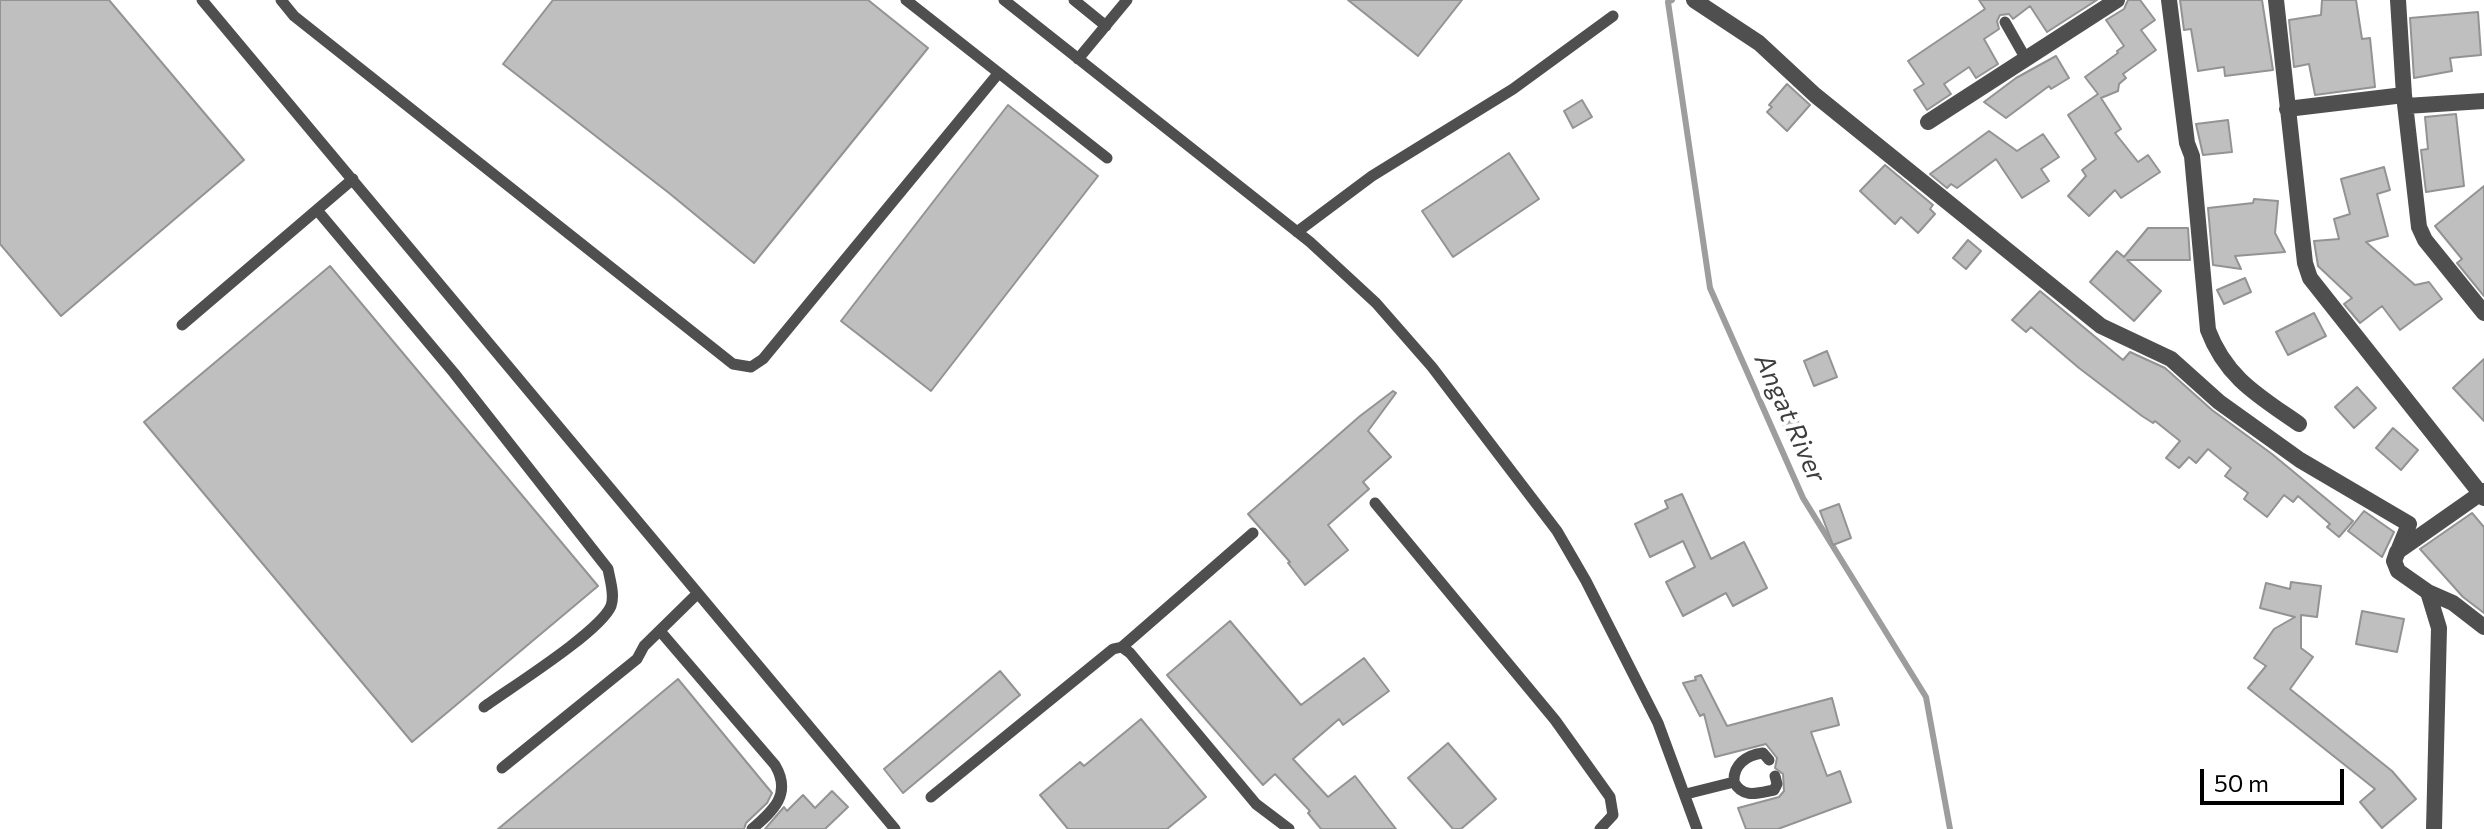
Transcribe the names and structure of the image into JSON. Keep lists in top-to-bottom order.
{
  "water": ["Angat River"],
  "scale_bar": "50 m"
}
